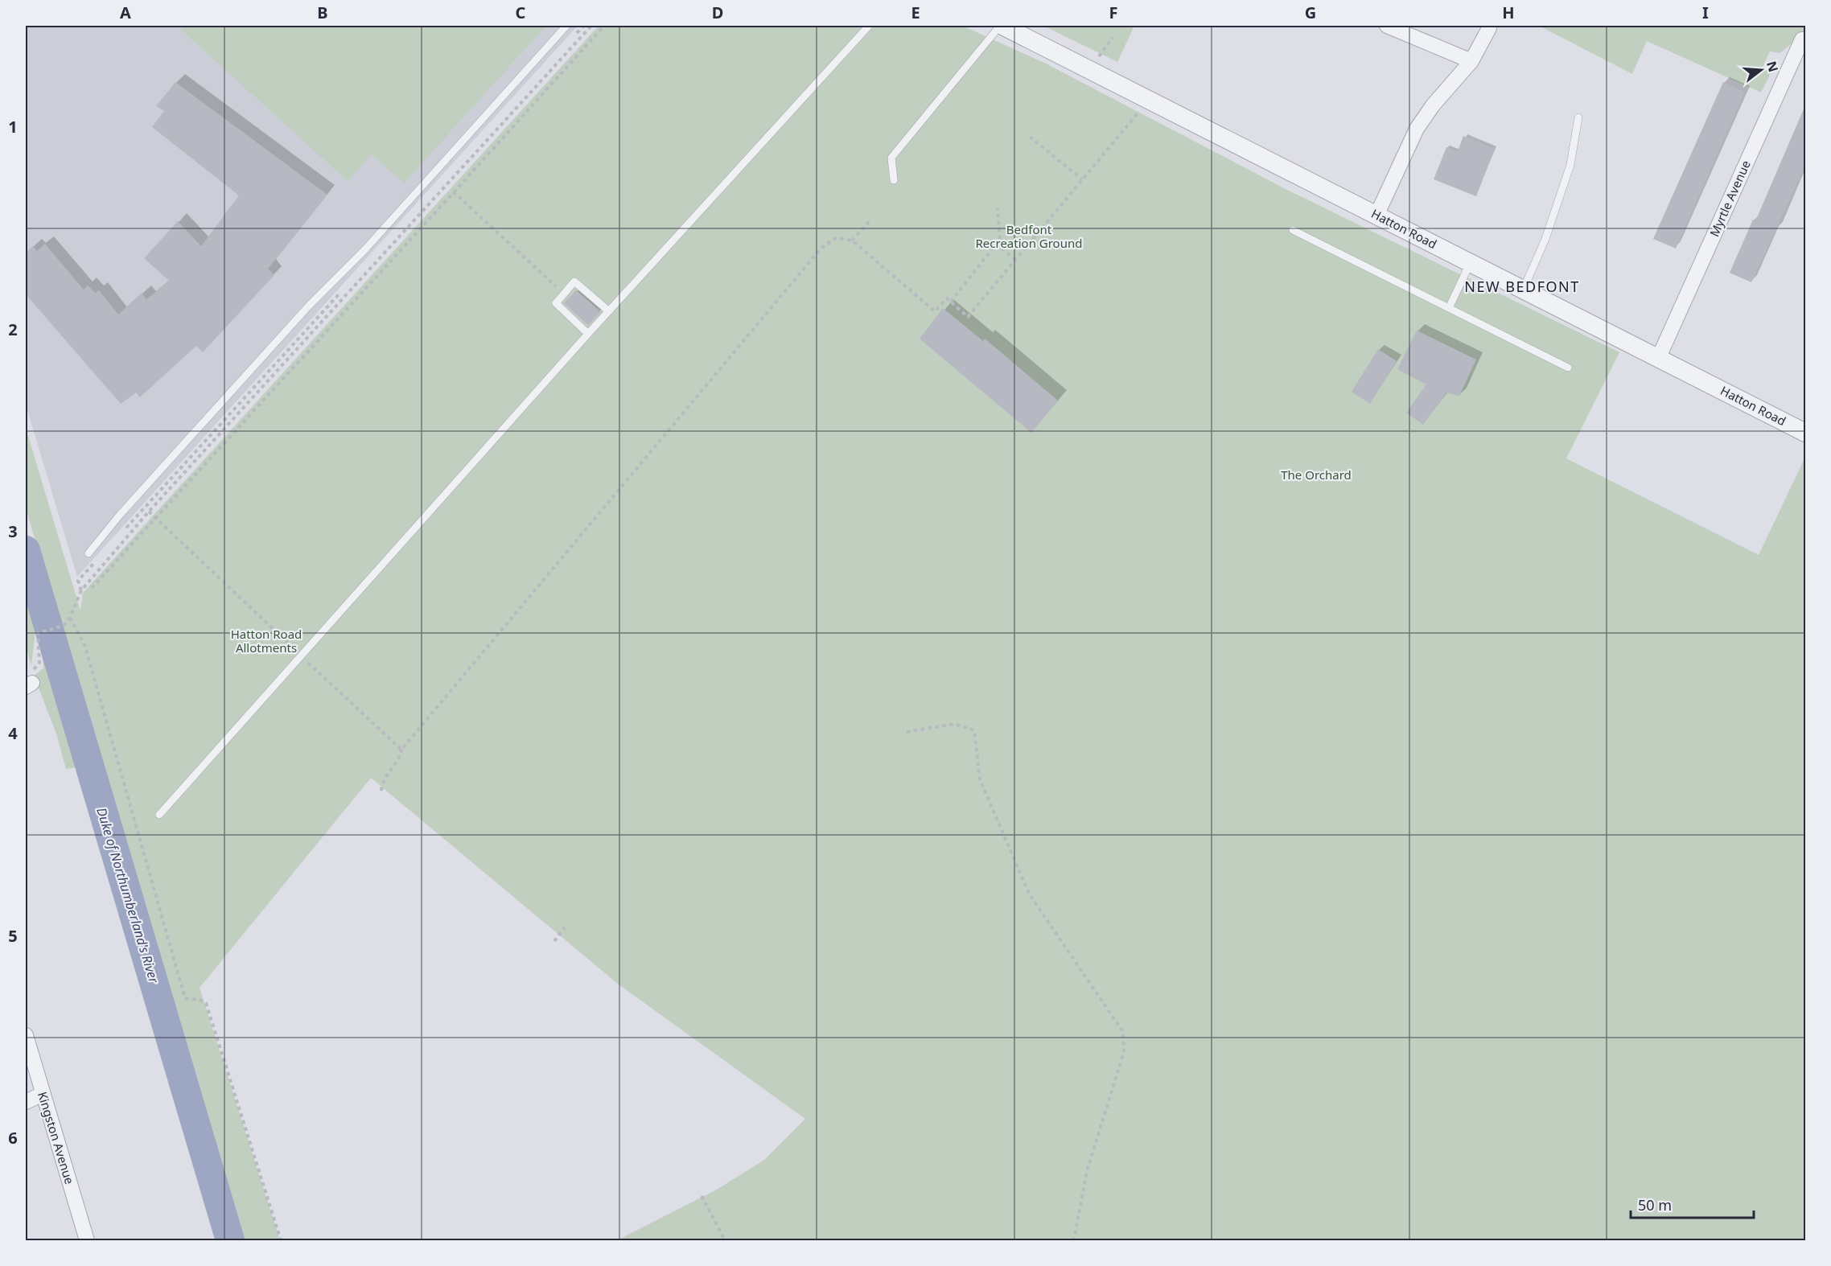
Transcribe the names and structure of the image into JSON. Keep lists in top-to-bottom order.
{
  "streets": {
    "street": ["Myrtle Avenue", "Hatton Road", "Kingston Avenue"]
  },
  "crossings": [
    ["Myrtle Avenue", "Hatton Road"]
  ],
  "districts": ["NEW BEDFONT"],
  "water": ["Duke of Northumberland's River"],
  "parks": ["Bedfont Recreation Ground", "The Orchard", "Hatton Road Allotments"],
  "scale_bar": "50 m",
  "north": "right",
  "grid": {
    "columns": [
      "A",
      "B",
      "C",
      "D",
      "E",
      "F",
      "G",
      "H",
      "I"
    ],
    "rows": [
      "1",
      "2",
      "3",
      "4",
      "5",
      "6"
    ]
  }
}
